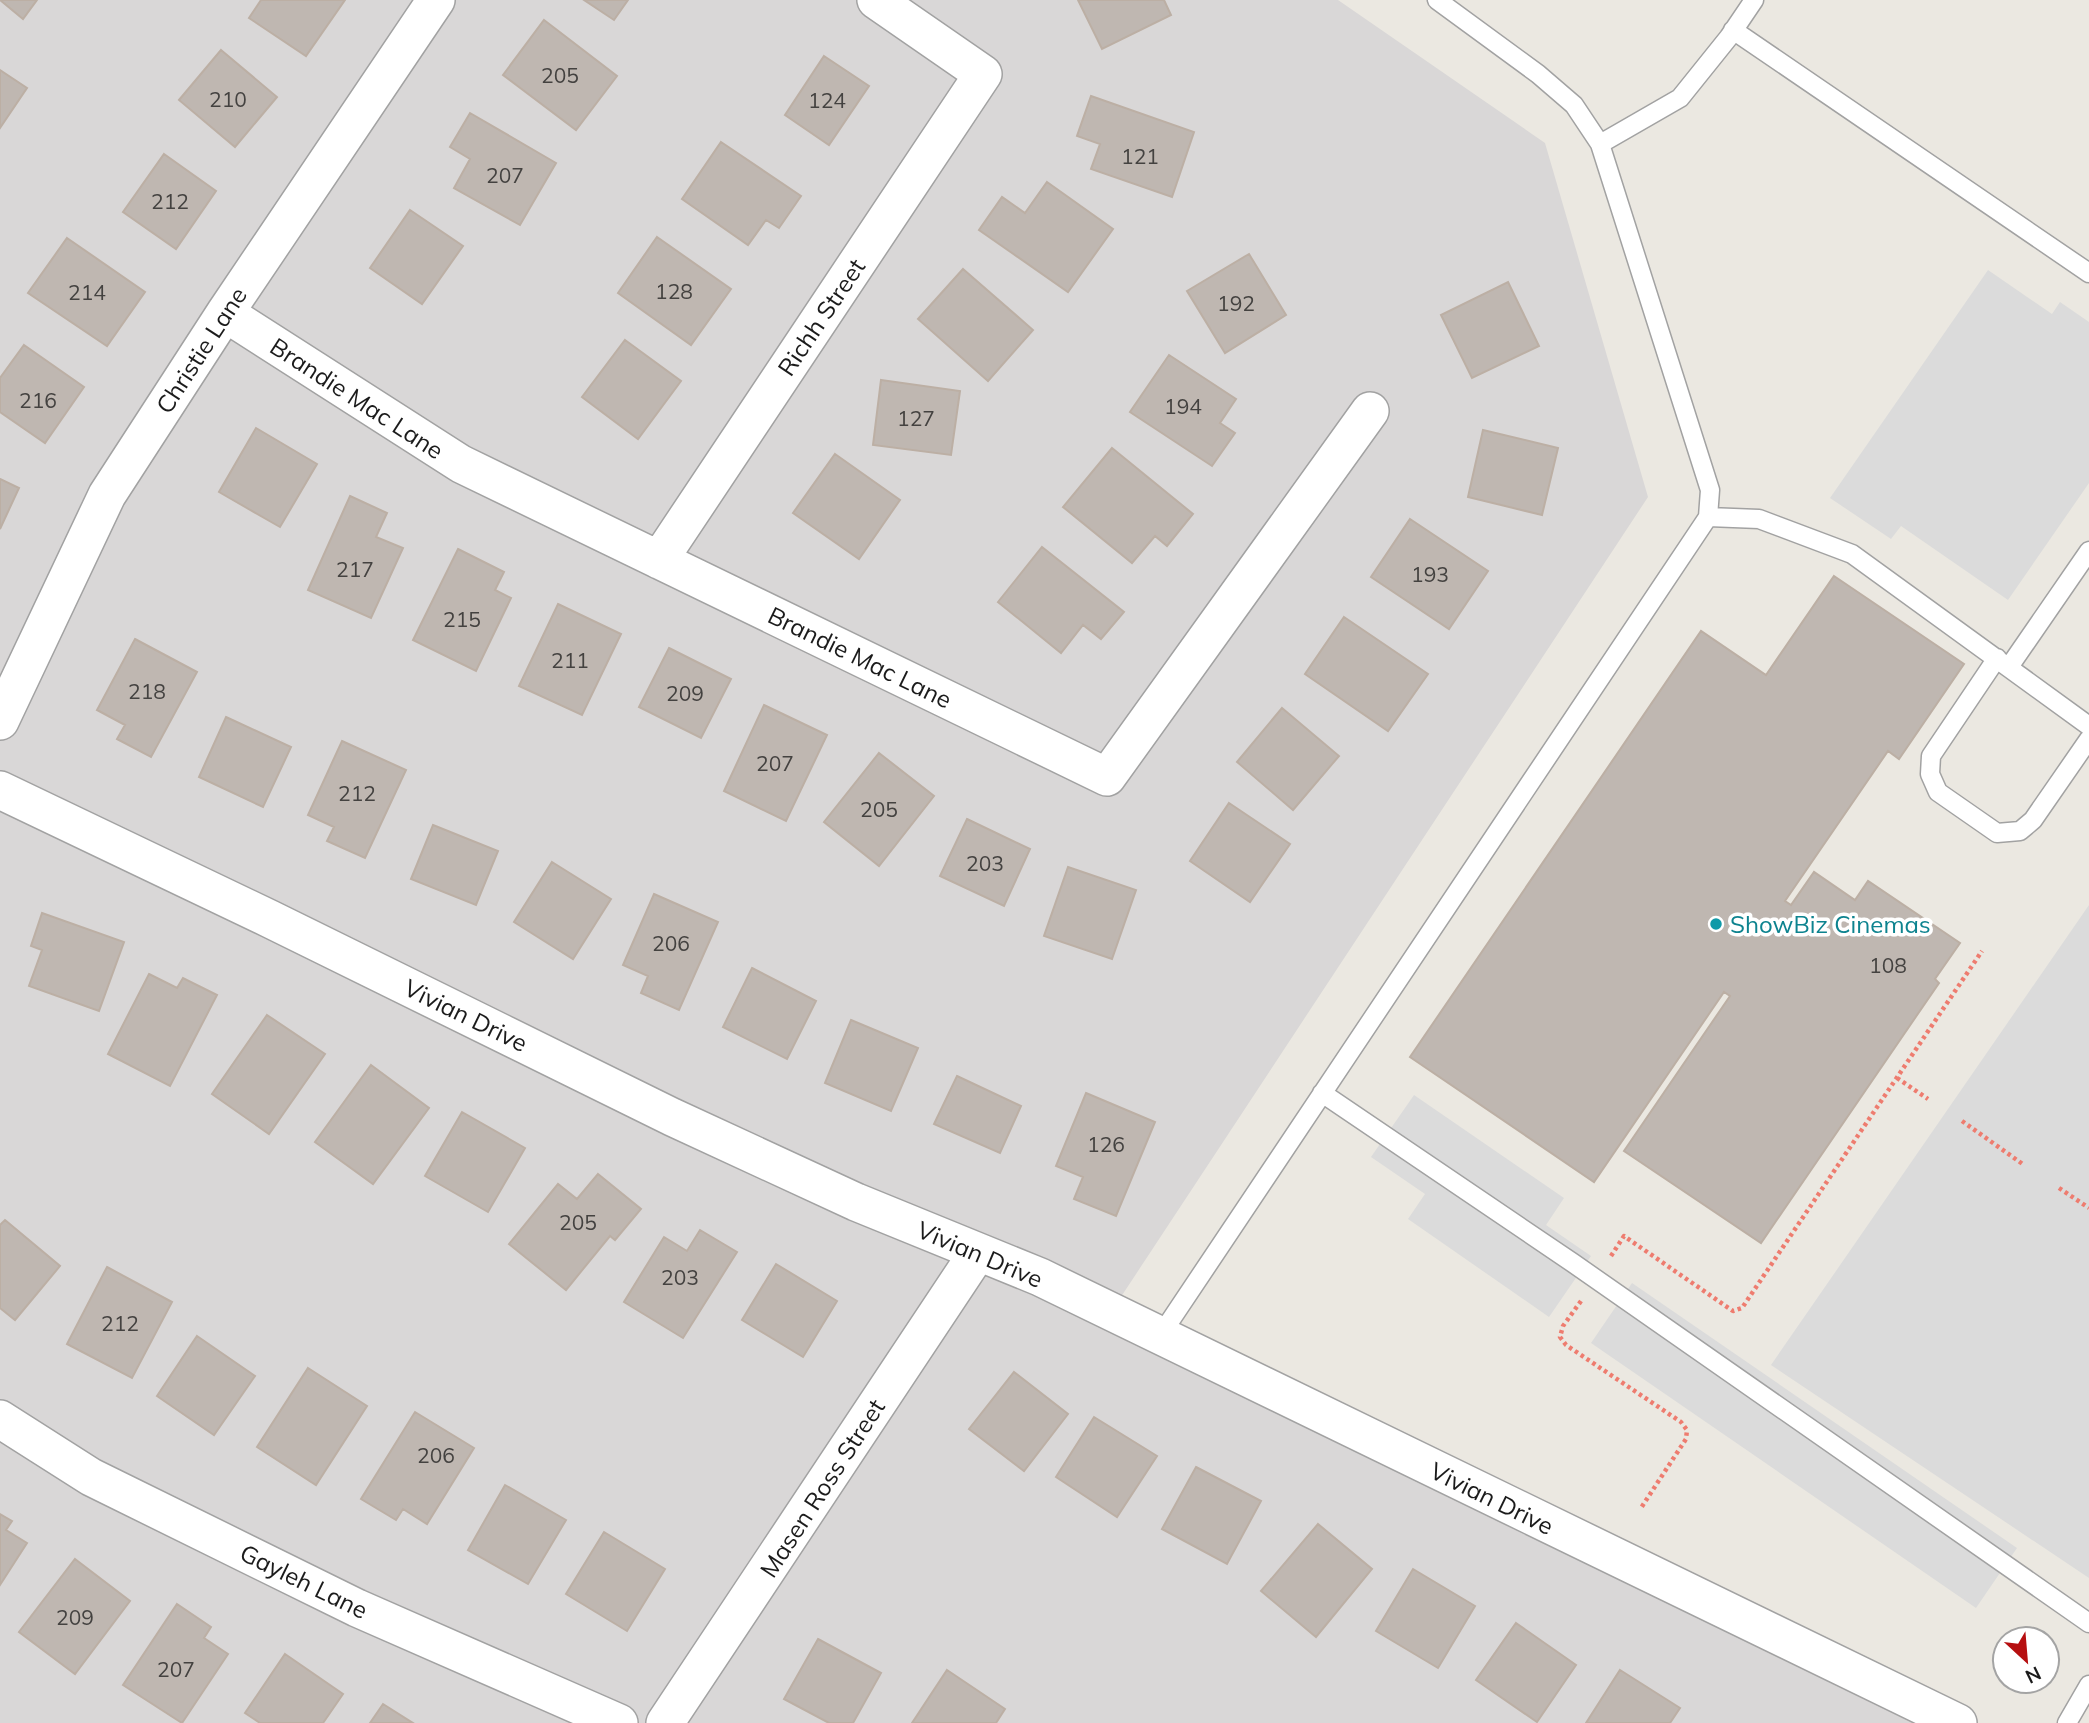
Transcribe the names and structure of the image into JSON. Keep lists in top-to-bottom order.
{
  "streets": {
    "street": [
      "Richh Street",
      "Christie Lane",
      "Brandie Mac Lane",
      "Vivian Drive",
      "Masen Ross Street",
      "Gayleh Lane"
    ]
  },
  "crossings": [
    ["Richh Street", "Brandie Mac Lane"],
    ["Christie Lane", "Brandie Mac Lane"],
    ["Vivian Drive", "Masen Ross Street"]
  ],
  "places": ["ShowBiz Cinemas"],
  "house_numbers": [
    "205",
    "210",
    "124",
    "121",
    "207",
    "212",
    "128",
    "214",
    "192",
    "216",
    "194",
    "127",
    "217",
    "193",
    "215",
    "211",
    "218",
    "209",
    "207",
    "212",
    "205",
    "203",
    "206",
    "108",
    "126",
    "205",
    "203",
    "212",
    "206",
    "209",
    "207"
  ],
  "north": "bottom right"
}
